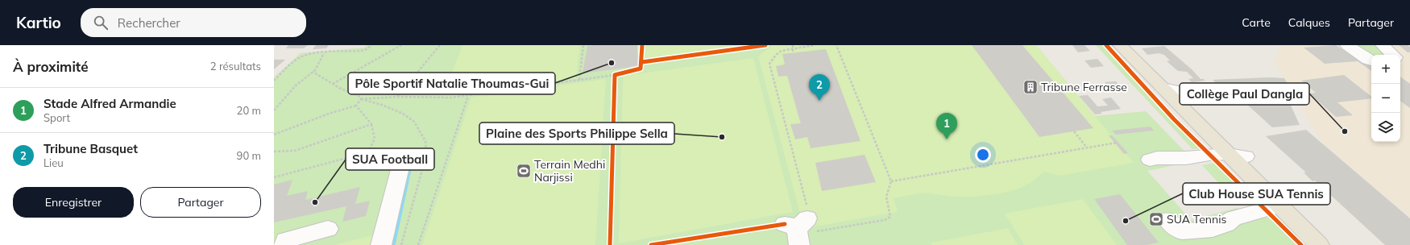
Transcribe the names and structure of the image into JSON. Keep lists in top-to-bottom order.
{
  "places": {
    "other": [
      "Pôle Sportif Natalie Thoumas-Gui",
      "Collège Paul Dangla",
      "Plaine des Sports Philippe Sella",
      "SUA Football",
      "Club House SUA Tennis"
    ],
    "building": ["Tribune Ferrasse"],
    "sports": ["Terrain Medhi Narjissi", "SUA Tennis"]
  },
  "page": {
    "header": "Kartio",
    "search": "Rechercher",
    "nav": ["Carte", "Calques", "Partager"],
    "heading": ["À proximité", "2 résultats"],
    "map_buttons": ["+", "−"],
    "pins": ["2", "1"],
    "list": [
      {
        "mark": "1",
        "name": "Stade Alfred Armandie",
        "note": "Sport",
        "value": "20 m"
      },
      {
        "mark": "2",
        "name": "Tribune Basquet",
        "note": "Lieu",
        "value": "90 m"
      }
    ],
    "buttons": ["Enregistrer", "Partager"]
  }
}
